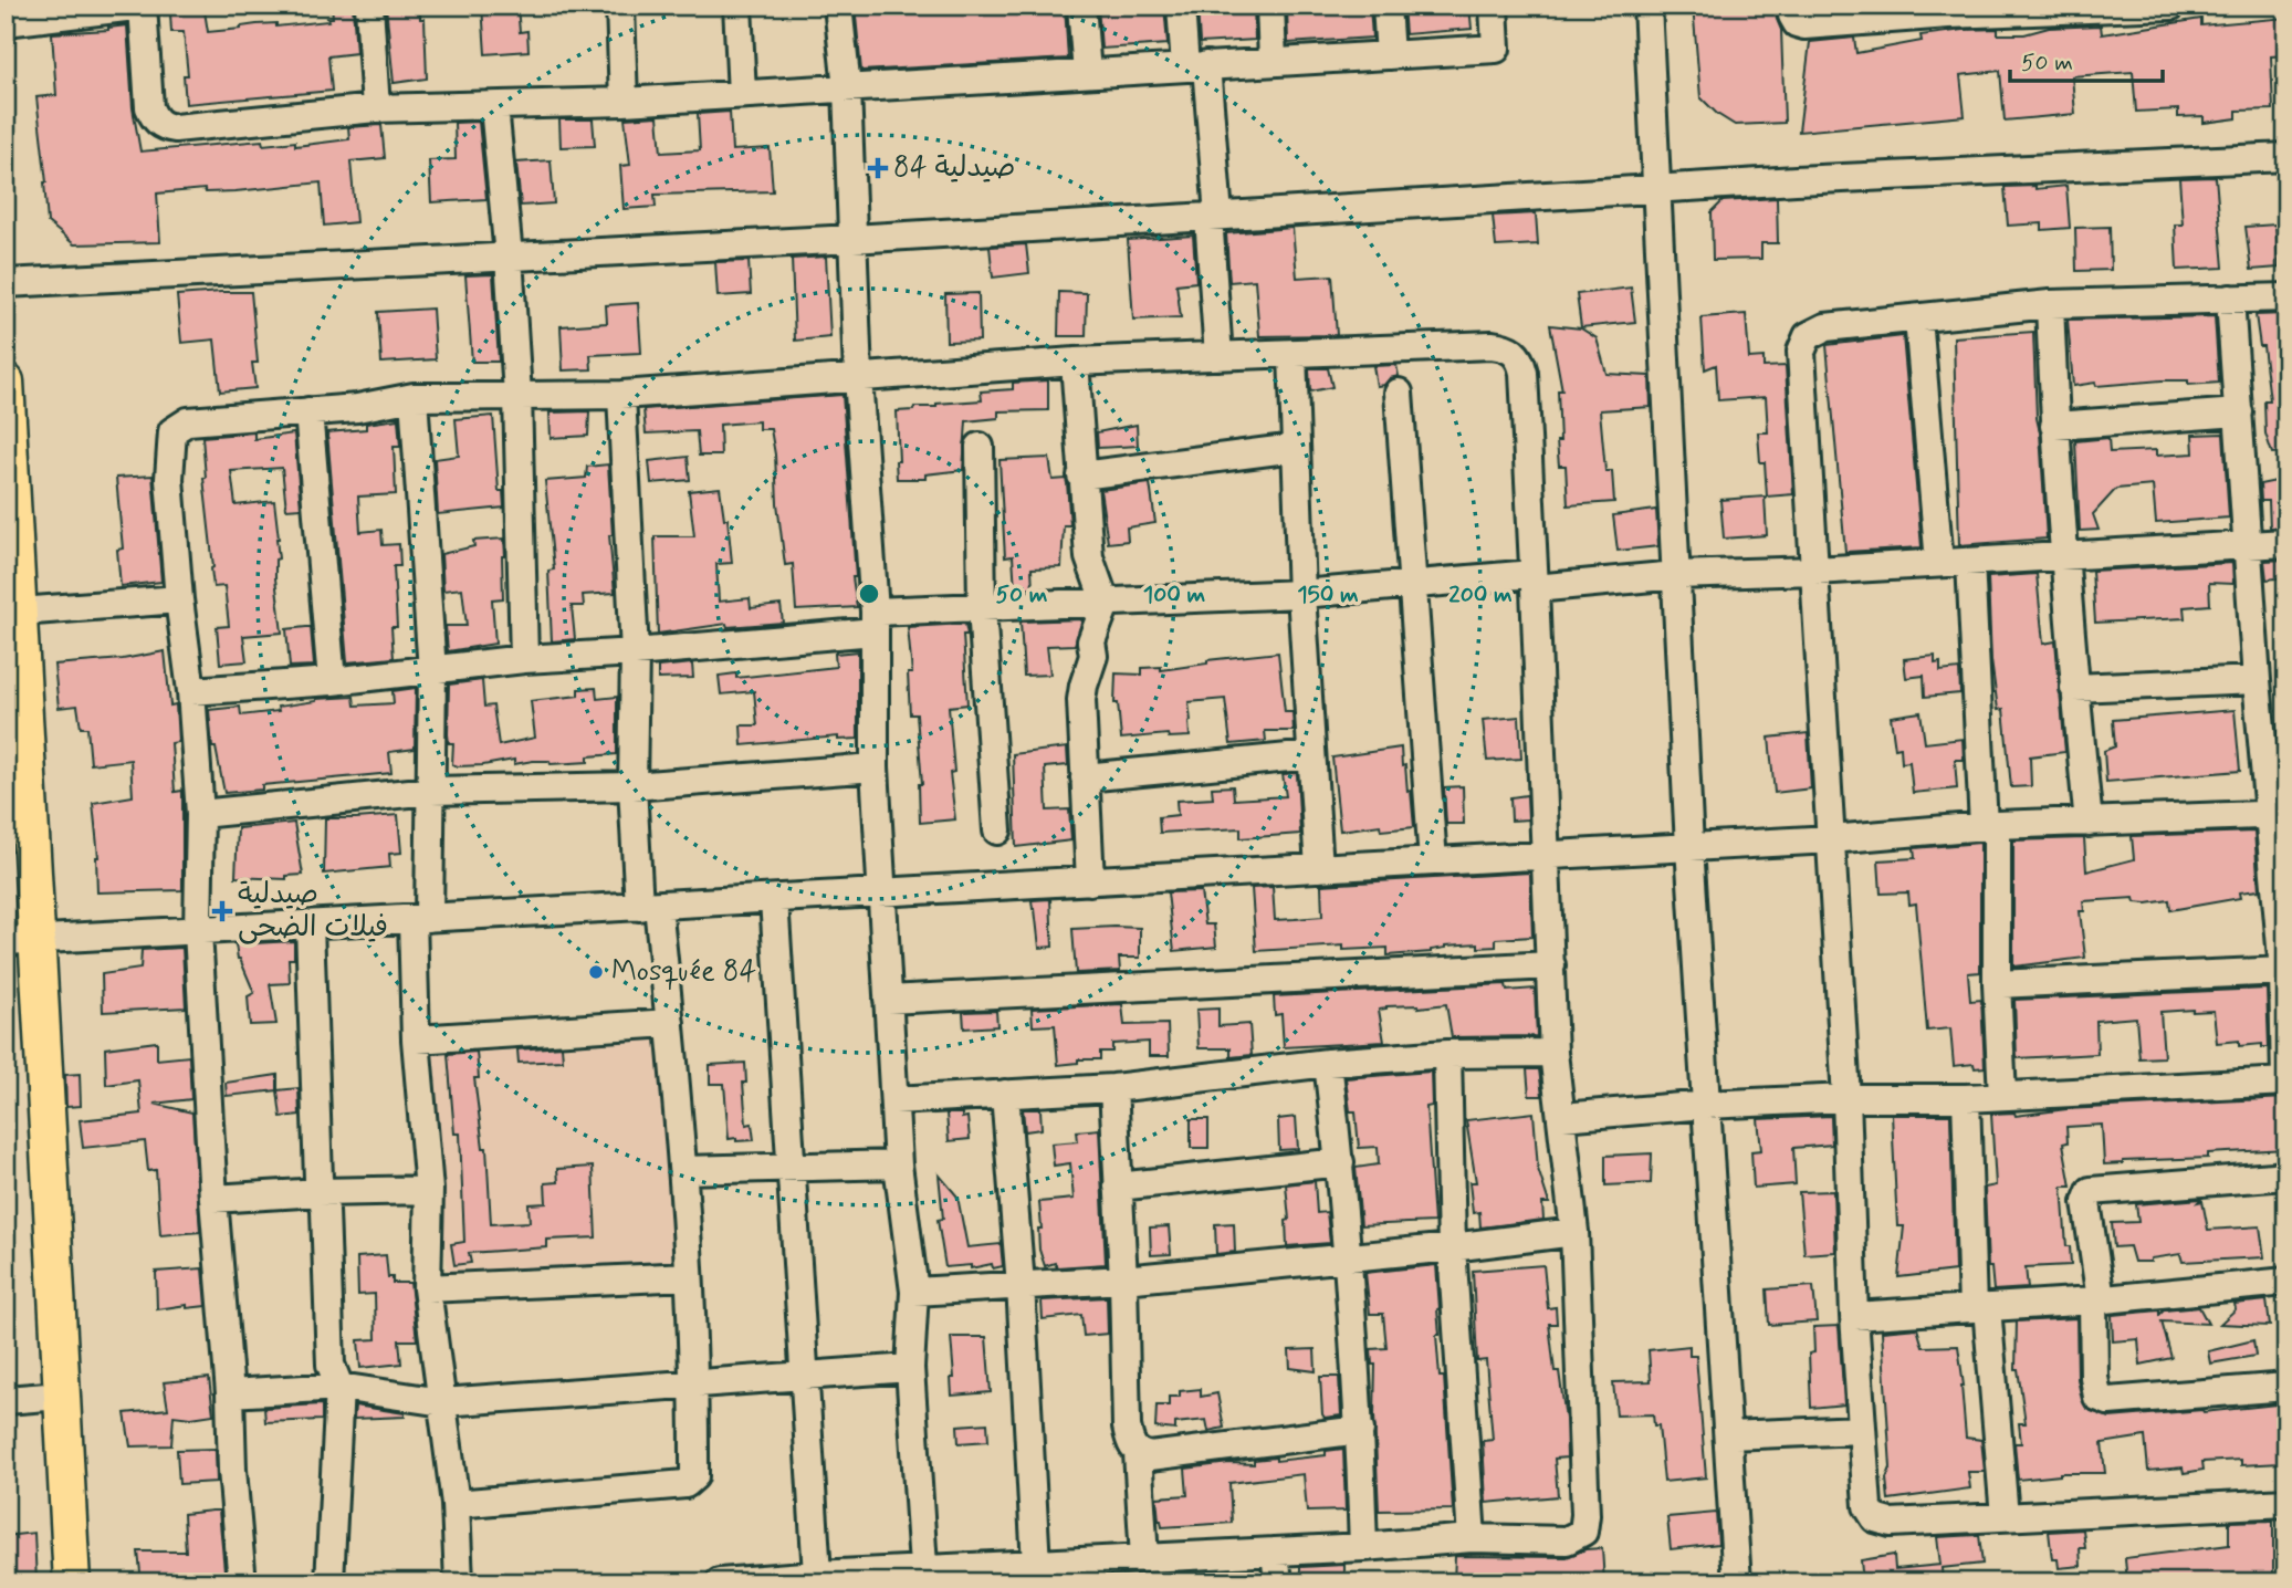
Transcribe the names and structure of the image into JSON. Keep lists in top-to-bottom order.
{
  "places": {
    "health": ["84 صيدلية", "صيدلية فيلات الضحى"],
    "other": ["Mosquée 84"]
  },
  "scale_bar": "50 m",
  "rings": [
    "50 m",
    "100 m",
    "150 m",
    "200 m"
  ]
}
